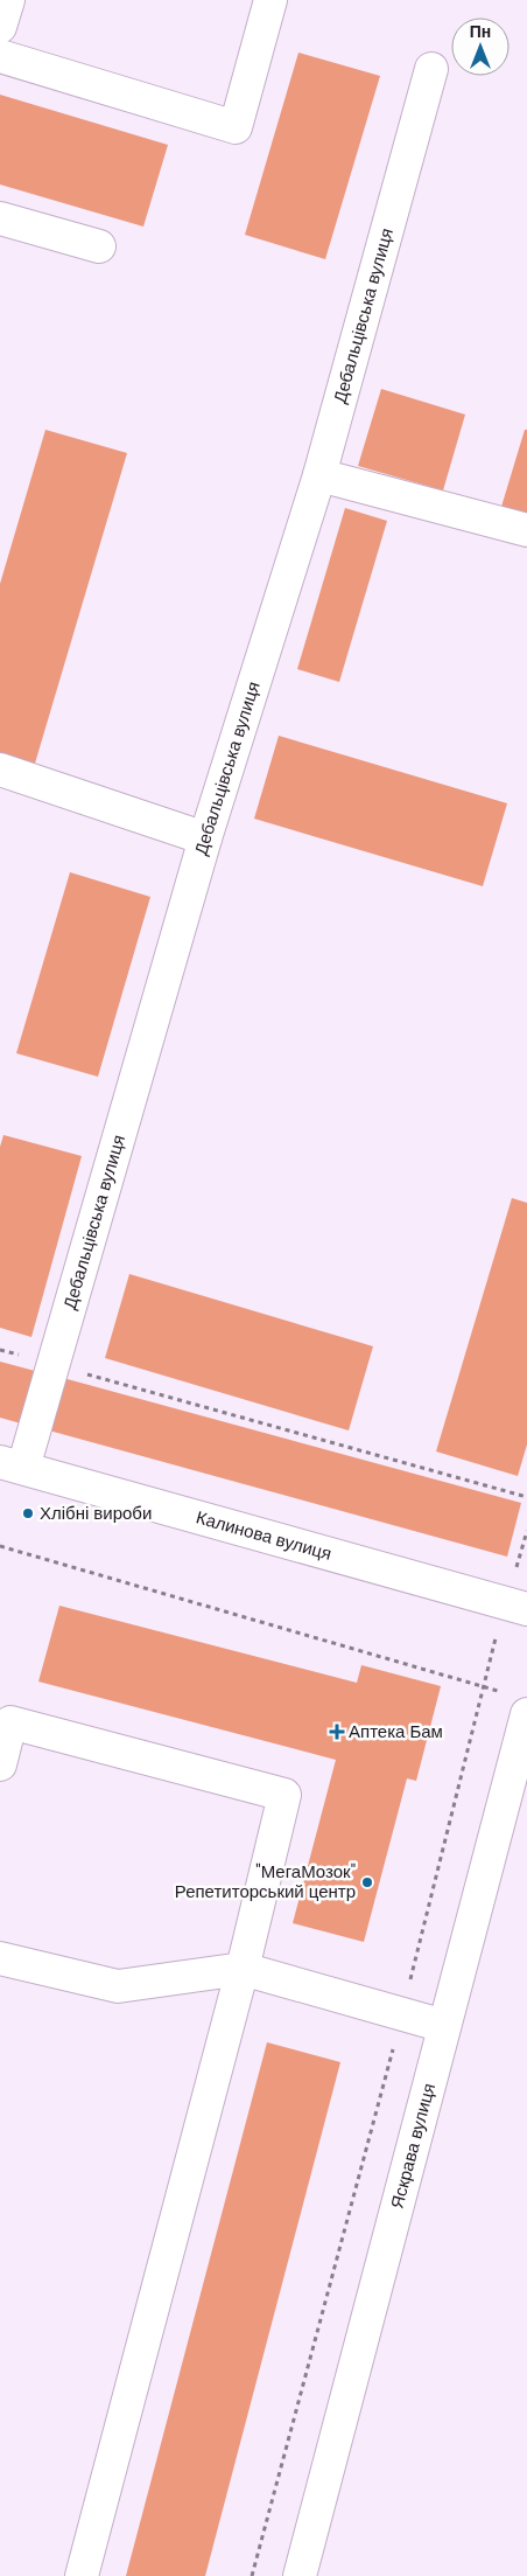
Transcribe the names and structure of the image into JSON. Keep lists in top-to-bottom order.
{
  "streets": {
    "street": ["Дебальцівська вулиця", "Калинова вулиця", "Яскрава вулиця"]
  },
  "crossings": [
    ["Дебальцівська вулиця", "Калинова вулиця"]
  ],
  "places": {
    "other": ["Хлібні вироби", "\"МегаМозок\" Репетиторський центр"],
    "health": ["Аптека Бам"]
  },
  "north": "top"
}
